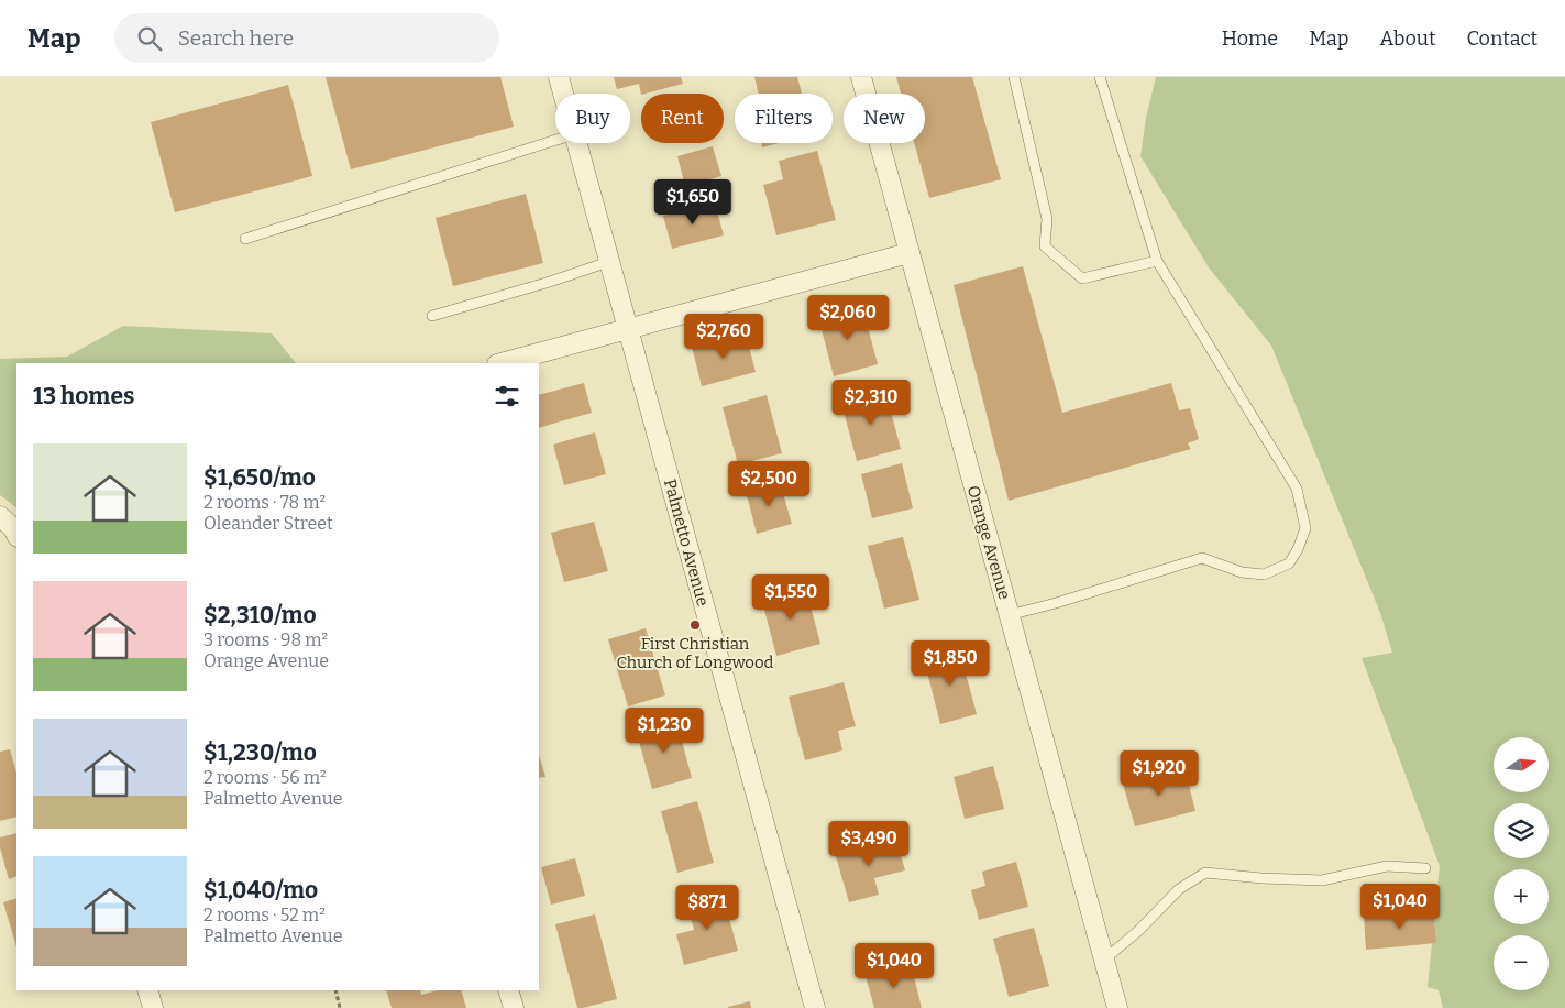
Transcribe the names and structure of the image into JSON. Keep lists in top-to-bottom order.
{
  "streets": {
    "street": ["Palmetto Avenue", "Orange Avenue"]
  },
  "places": ["First Christian Church of Longwood"],
  "north": "right",
  "page": {
    "header": "Map",
    "search": "Search here",
    "nav": [
      "Home",
      "Map",
      "About",
      "Contact"
    ],
    "chip": [
      "Buy",
      "Rent",
      "Filters",
      "New"
    ],
    "price": [
      "$1,650",
      "$2,060",
      "$2,760",
      "$2,310",
      "$2,500",
      "$1,550",
      "$1,850",
      "$1,230",
      "$1,920",
      "$3,490",
      "$1,040",
      "$871",
      "$1,040"
    ],
    "heading": "13 homes",
    "list": [
      {
        "name": "$1,650/mo",
        "note": "2 rooms · 78 m² · Oleander Street"
      },
      {
        "name": "$2,310/mo",
        "note": "3 rooms · 98 m² · Orange Avenue"
      },
      {
        "name": "$1,230/mo",
        "note": "2 rooms · 56 m² · Palmetto Avenue"
      },
      {
        "name": "$1,040/mo",
        "note": "2 rooms · 52 m² · Palmetto Avenue"
      }
    ],
    "map_buttons": ["+", "−"]
  }
}
